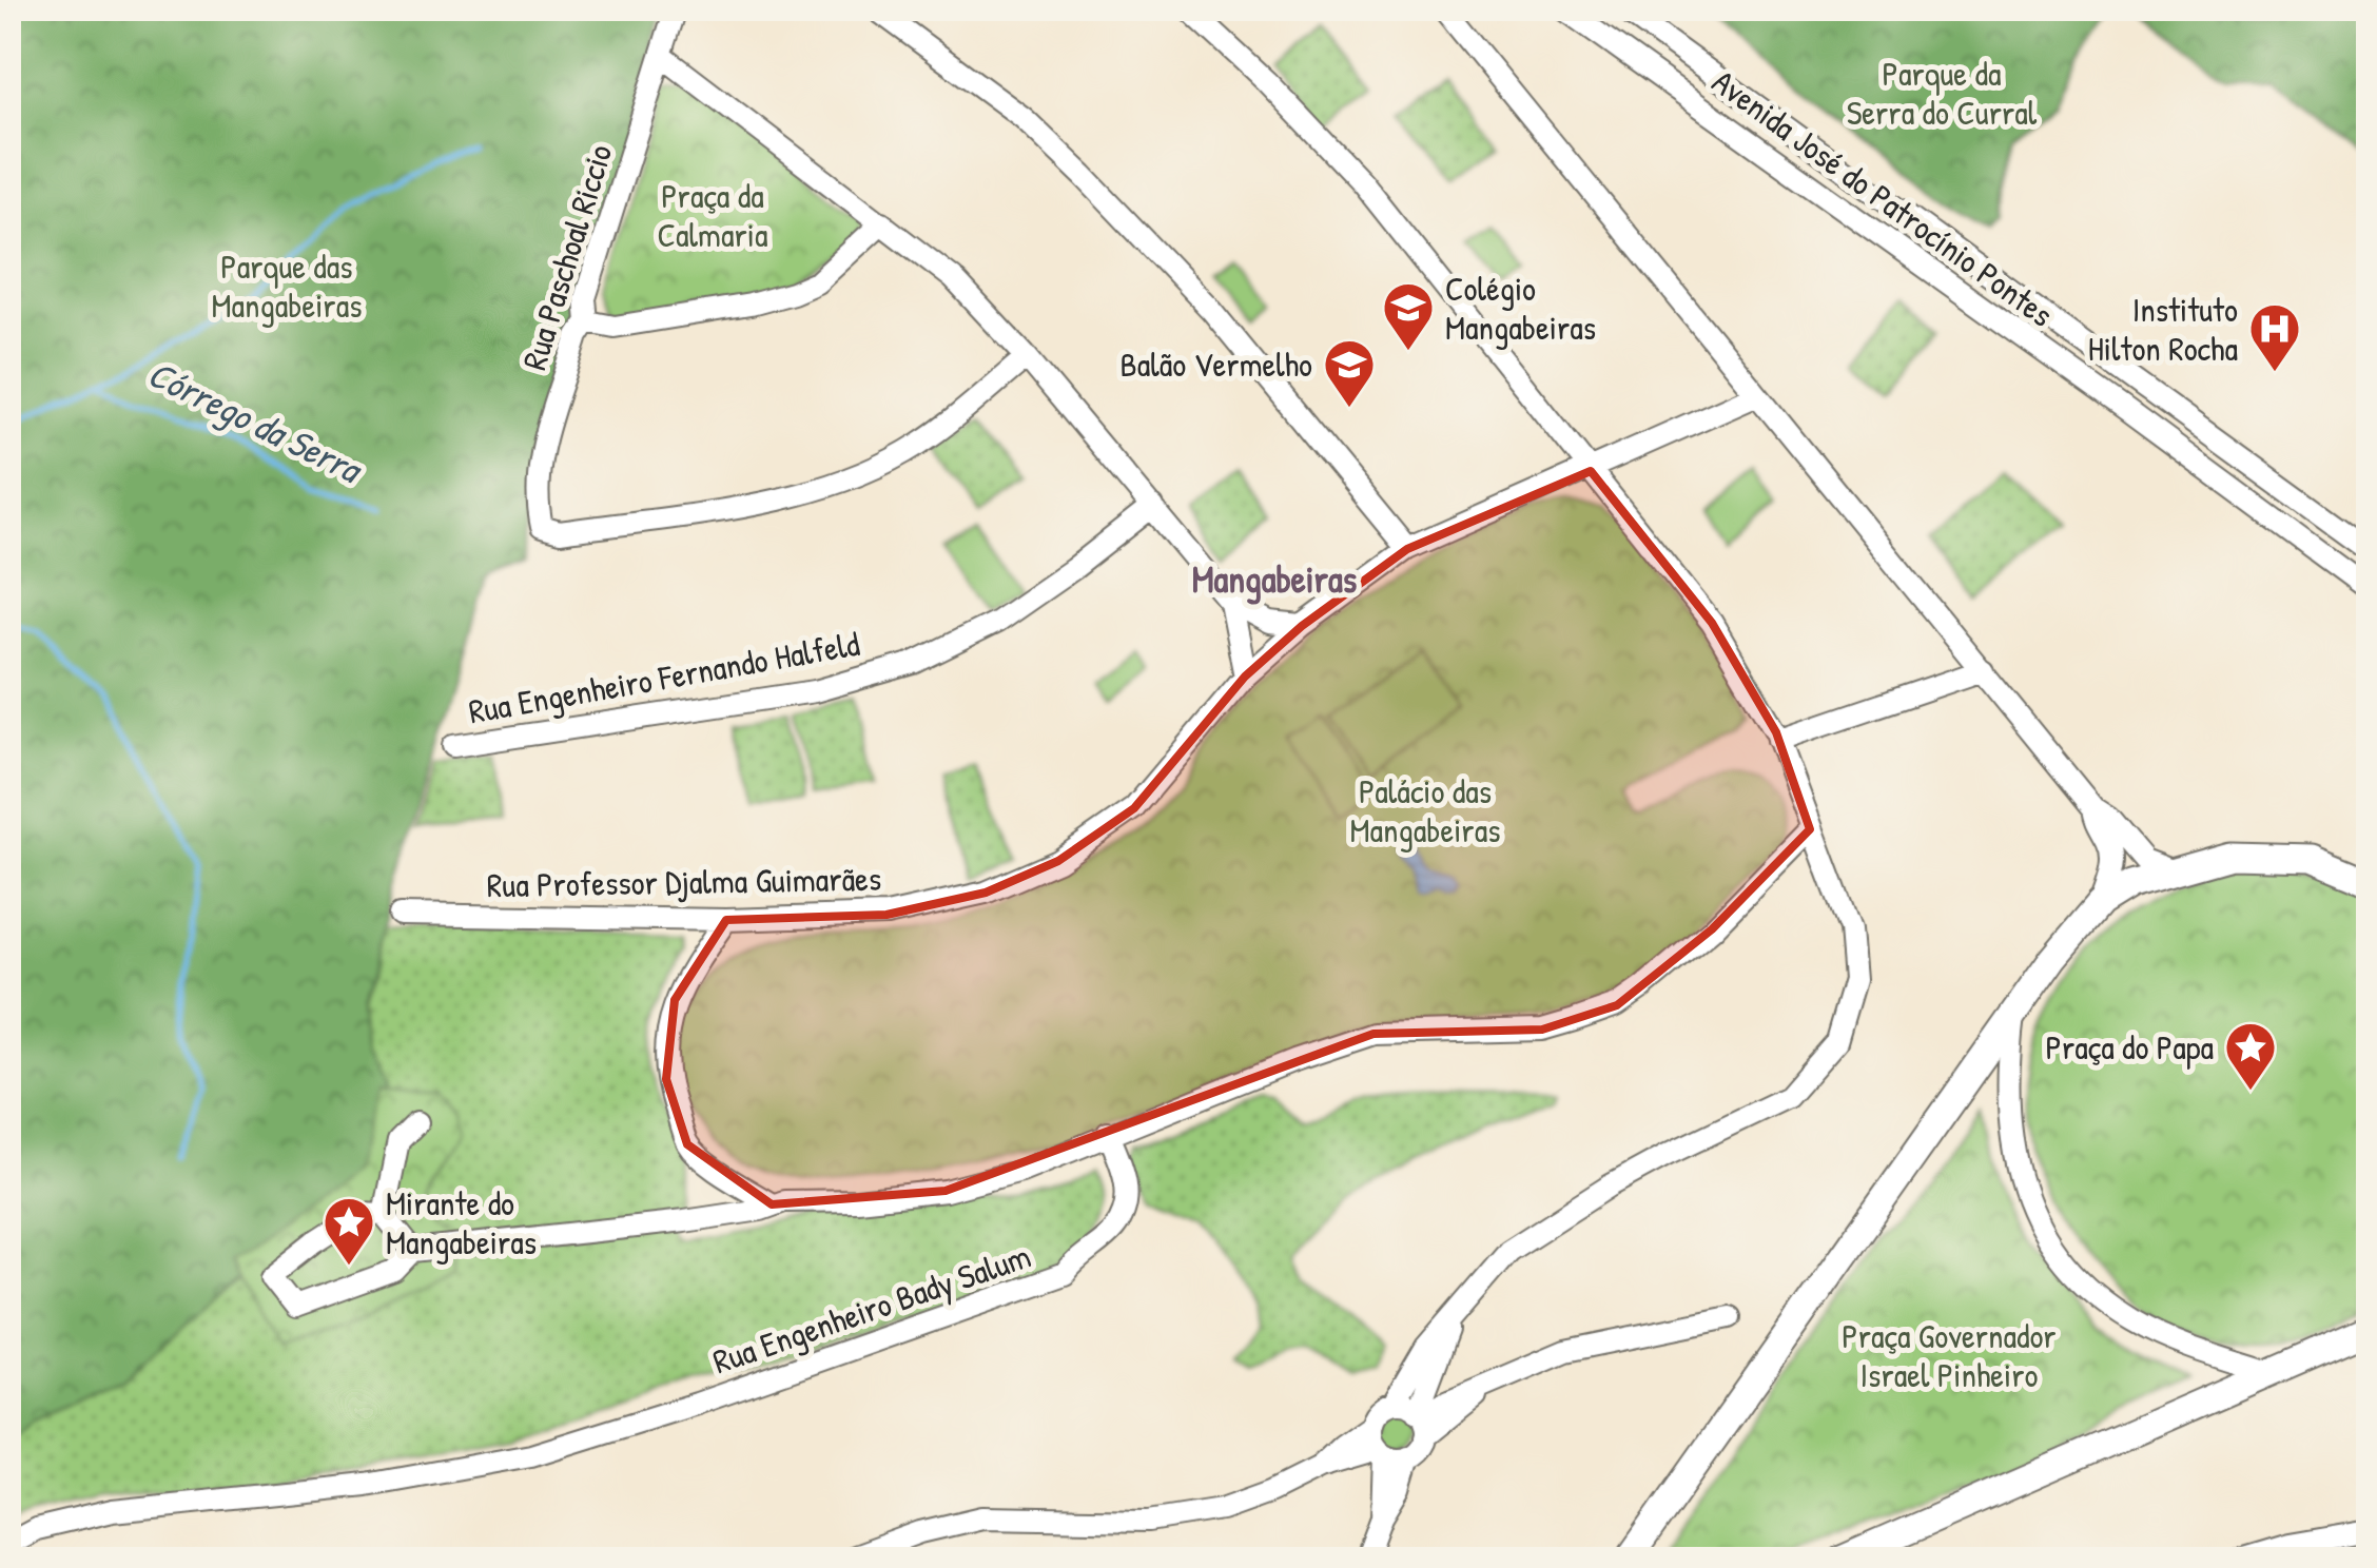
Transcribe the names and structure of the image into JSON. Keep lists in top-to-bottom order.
{
  "streets": {
    "street": [
      "Avenida José do Patrocínio Pontes",
      "Rua Paschoal Riccio",
      "Rua Engenheiro Fernando Halfeld",
      "Rua Professor Djalma Guimarães",
      "Rua Engenheiro Bady Salum"
    ]
  },
  "districts": ["Mangabeiras"],
  "water": ["Córrego da Serra"],
  "parks": [
    "Parque da Serra do Curral",
    "Praça da Calmaria",
    "Parque das Mangabeiras",
    "Palácio das Mangabeiras",
    "Praça Governador Israel Pinheiro"
  ],
  "places": {
    "school or university": ["Colégio Mangabeiras", "Balão Vermelho"],
    "hospital": ["Instituto Hilton Rocha"],
    "place": ["Praça do Papa", "Mirante do Mangabeiras"]
  }
}
